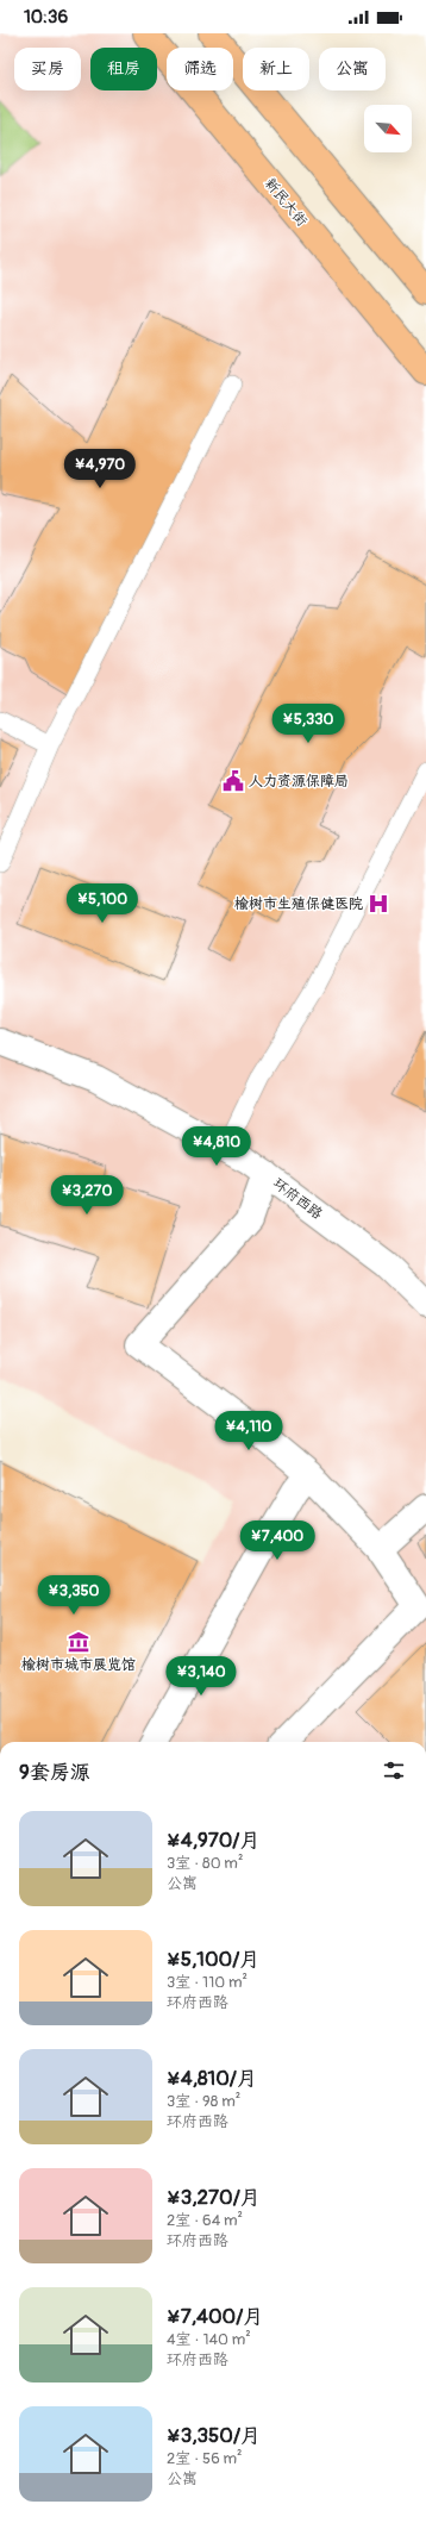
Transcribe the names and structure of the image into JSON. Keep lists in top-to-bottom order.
{
  "streets": {
    "main road": ["新民大街"],
    "street": ["环府西路"]
  },
  "places": {
    "public building": ["人力资源保障局"],
    "hospital": ["榆树市生殖保健医院"],
    "museum": ["榆树市城市展览馆"]
  },
  "north": "bottom right",
  "page": {
    "status": "10:36",
    "chip": [
      "买房",
      "租房",
      "筛选",
      "新上",
      "公寓"
    ],
    "price": [
      "¥4,970",
      "¥5,330",
      "¥5,100",
      "¥4,810",
      "¥3,270",
      "¥4,110",
      "¥7,400",
      "¥3,350",
      "¥3,140"
    ],
    "heading": "9套房源",
    "list": [
      {
        "name": "¥4,970/月",
        "note": "3室 · 80 m² · 公寓"
      },
      {
        "name": "¥5,100/月",
        "note": "3室 · 110 m² · 环府西路"
      },
      {
        "name": "¥4,810/月",
        "note": "3室 · 98 m² · 环府西路"
      },
      {
        "name": "¥3,270/月",
        "note": "2室 · 64 m² · 环府西路"
      },
      {
        "name": "¥7,400/月",
        "note": "4室 · 140 m² · 环府西路"
      },
      {
        "name": "¥3,350/月",
        "note": "2室 · 56 m² · 公寓"
      }
    ]
  }
}
